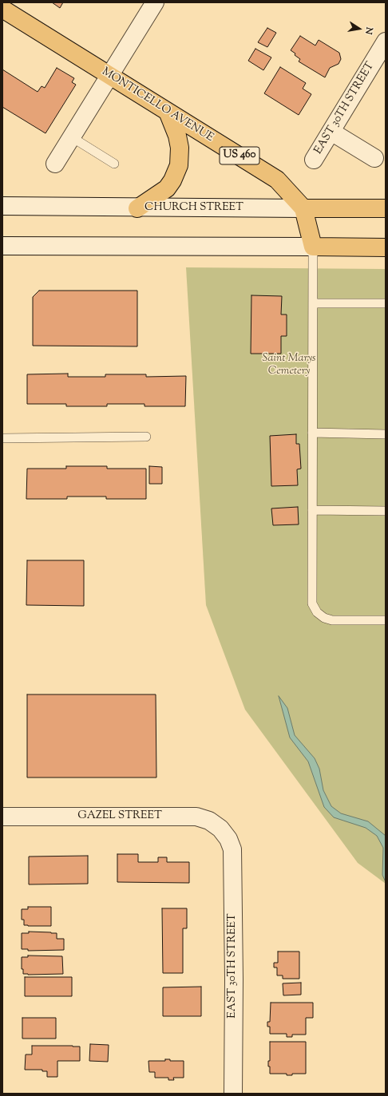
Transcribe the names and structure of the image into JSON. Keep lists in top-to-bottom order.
{
  "streets": {
    "main road": ["MONTICELLO AVENUE", "US 460", "CHURCH STREET"],
    "street": ["EAST 30TH STREET", "GAZEL STREET"]
  },
  "crossings": [
    ["MONTICELLO AVENUE", "CHURCH STREET"],
    ["EAST 30TH STREET", "GAZEL STREET"]
  ],
  "parks": ["Saint Marys Cemetery"],
  "north": "right"
}
